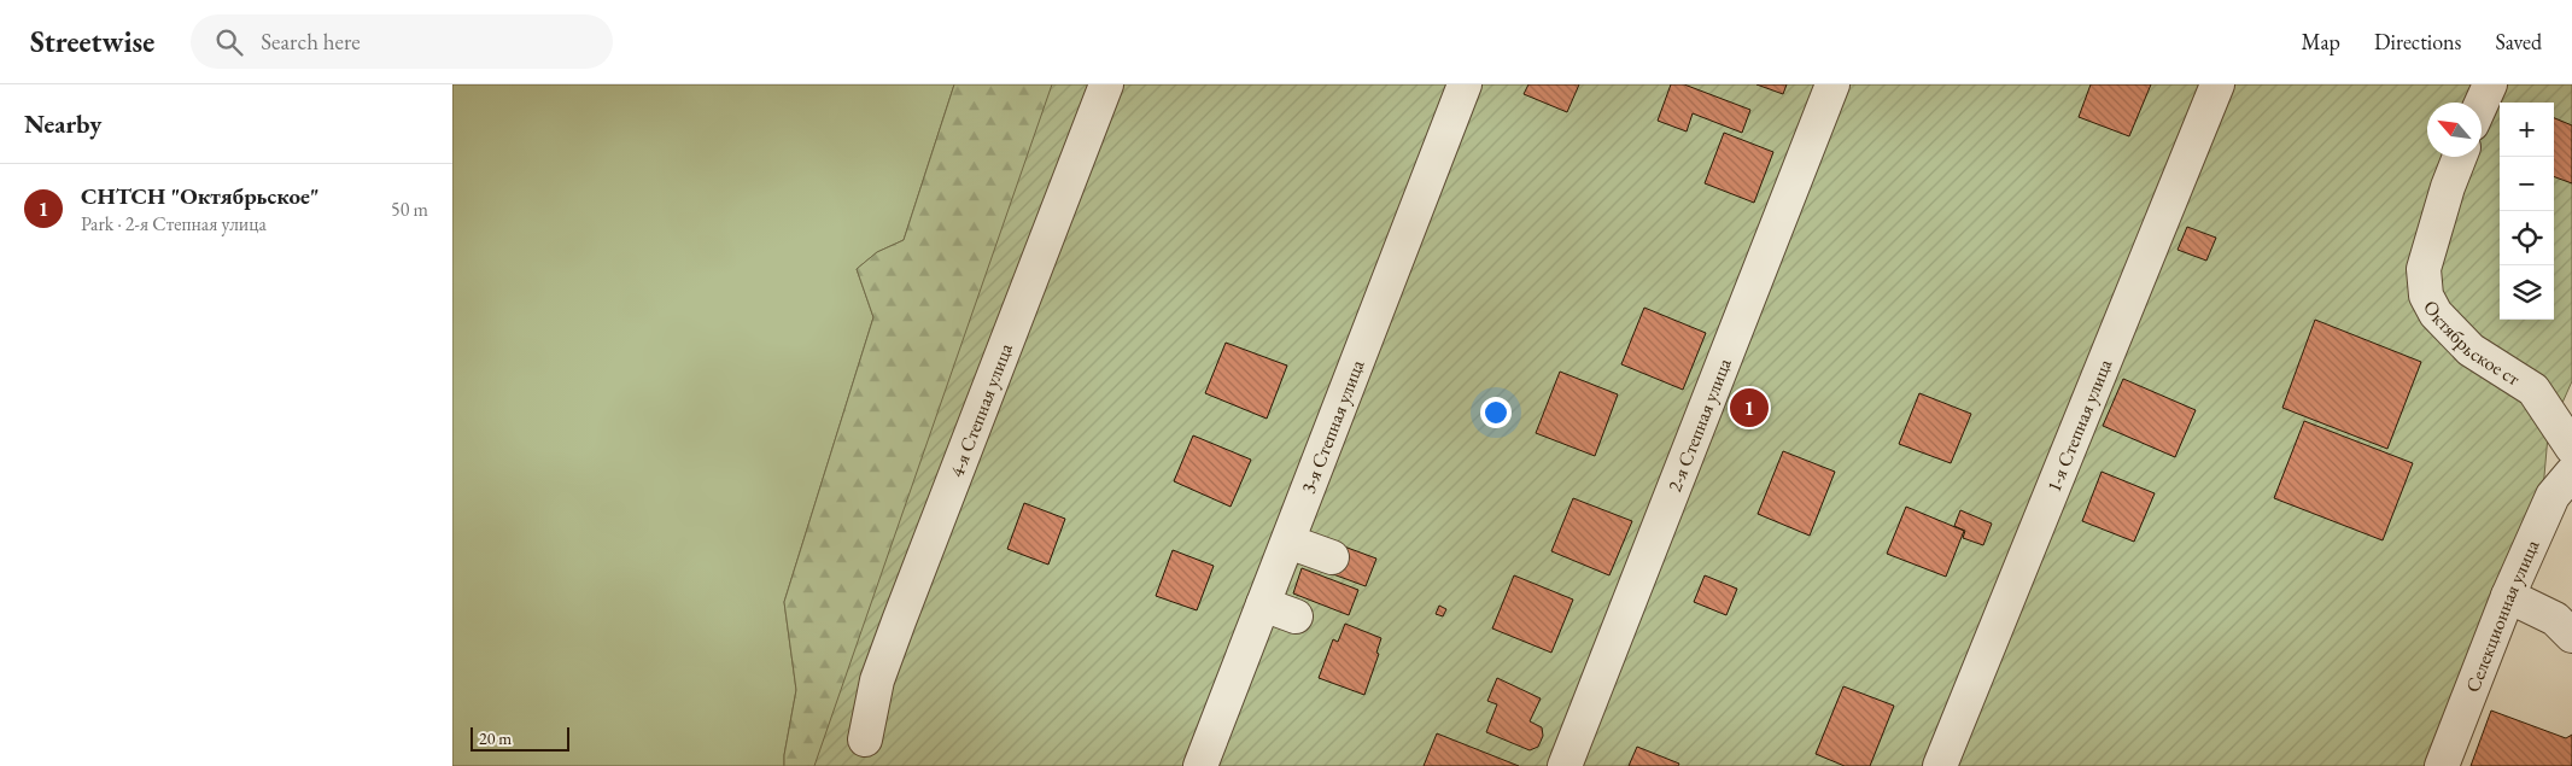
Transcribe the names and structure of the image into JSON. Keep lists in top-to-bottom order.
{
  "streets": {
    "street": [
      "Октябрьское ст",
      "4-я Степная улица",
      "1-я Степная улица",
      "3-я Степная улица",
      "2-я Степная улица",
      "Селекционная улица"
    ]
  },
  "scale_bar": "20 m",
  "north": "top left",
  "page": {
    "header": "Streetwise",
    "search": "Search here",
    "nav": ["Map", "Directions", "Saved"],
    "heading": "Nearby",
    "map_buttons": ["+", "−"],
    "list": [
      {
        "mark": "1",
        "name": "СНТСН \"Октябрьское\"",
        "note": "Park · 2-я Степная улица",
        "value": "50 m"
      }
    ],
    "pins": "1",
    "scale": "20 m"
  }
}
